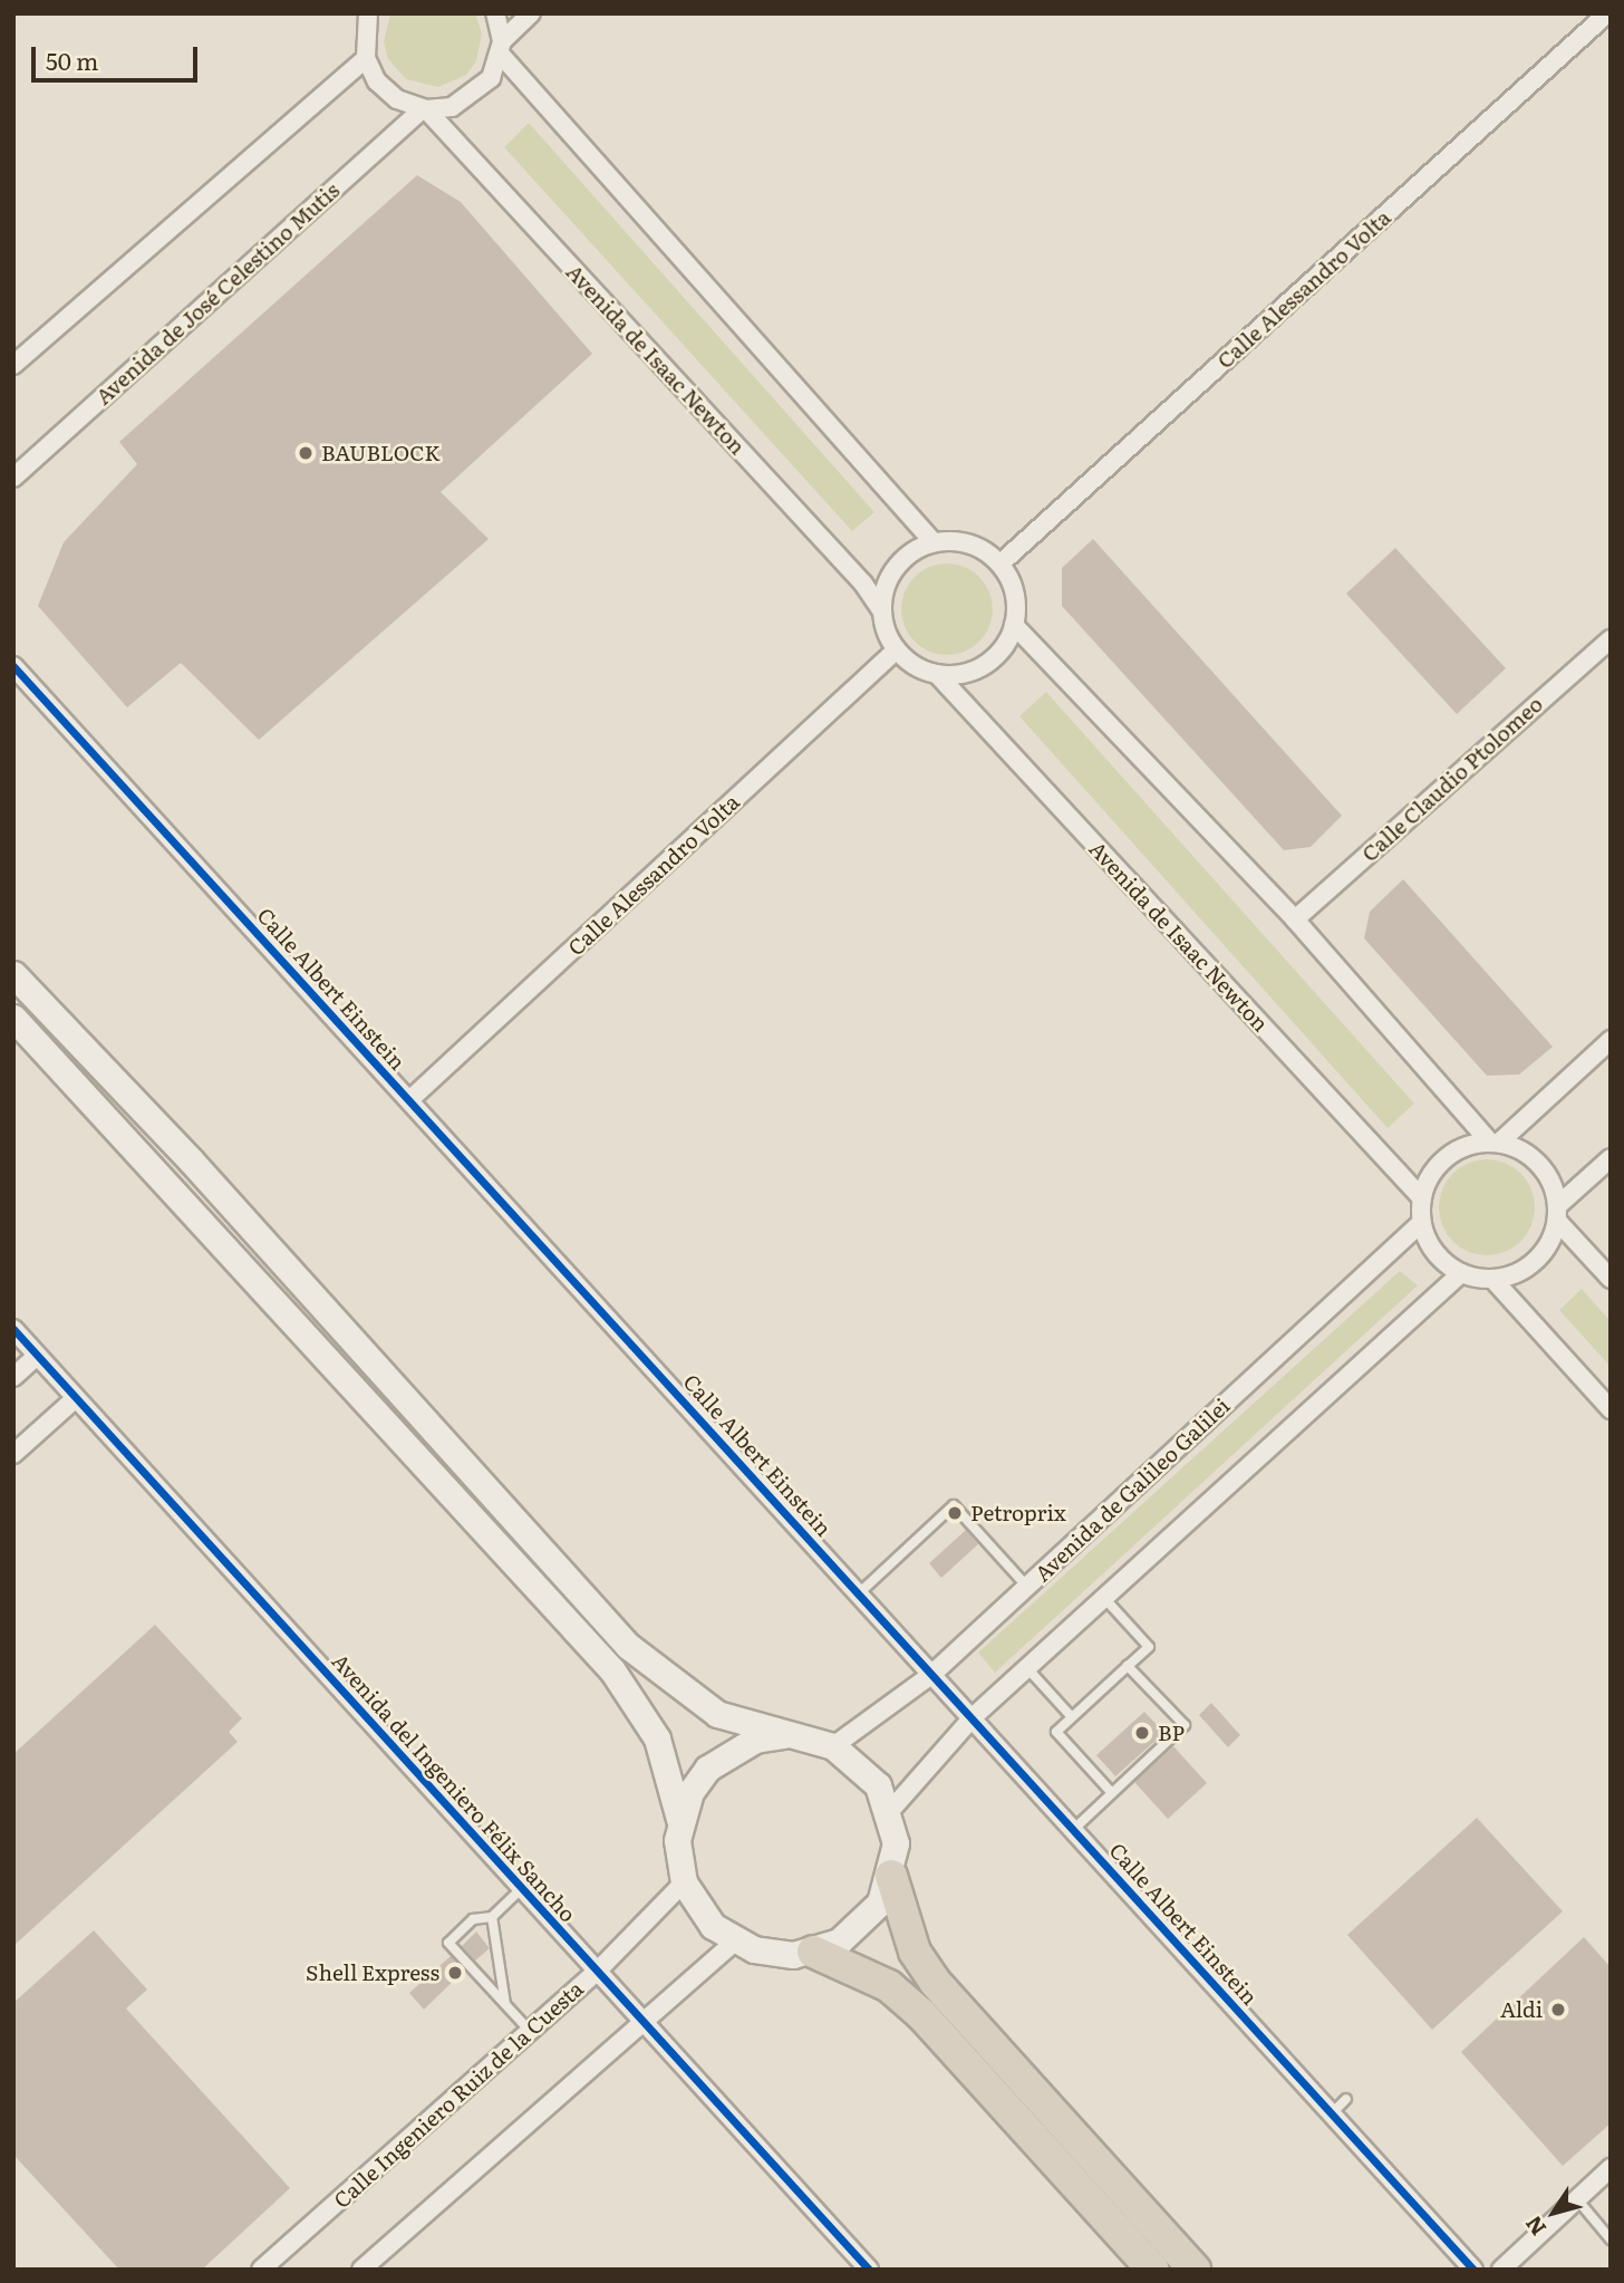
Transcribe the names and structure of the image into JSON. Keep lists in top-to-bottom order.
{
  "streets": {
    "street": [
      "Calle Alessandro Volta",
      "Avenida de José Celestino Mutis",
      "Avenida de Isaac Newton",
      "Calle Claudio Ptolomeo",
      "Calle Albert Einstein",
      "Avenida de Galileo Galilei",
      "Avenida del Ingeniero Félix Sancho",
      "Calle Ingeniero Ruiz de la Cuesta"
    ]
  },
  "crossings": [
    ["Calle Alessandro Volta", "Avenida de Isaac Newton"],
    ["Calle Alessandro Volta", "Calle Albert Einstein"],
    ["Avenida de José Celestino Mutis", "Avenida de Isaac Newton"],
    ["Avenida de Isaac Newton", "Avenida de Galileo Galilei"],
    ["Calle Albert Einstein", "Avenida de Galileo Galilei"],
    ["Avenida de Galileo Galilei", "Calle Ingeniero Ruiz de la Cuesta"],
    ["Avenida del Ingeniero Félix Sancho", "Calle Ingeniero Ruiz de la Cuesta"]
  ],
  "places": [
    "BAUBLOCK",
    "Petroprix",
    "BP",
    "Shell Express",
    "Aldi"
  ],
  "scale_bar": "50 m",
  "north": "bottom left"
}
